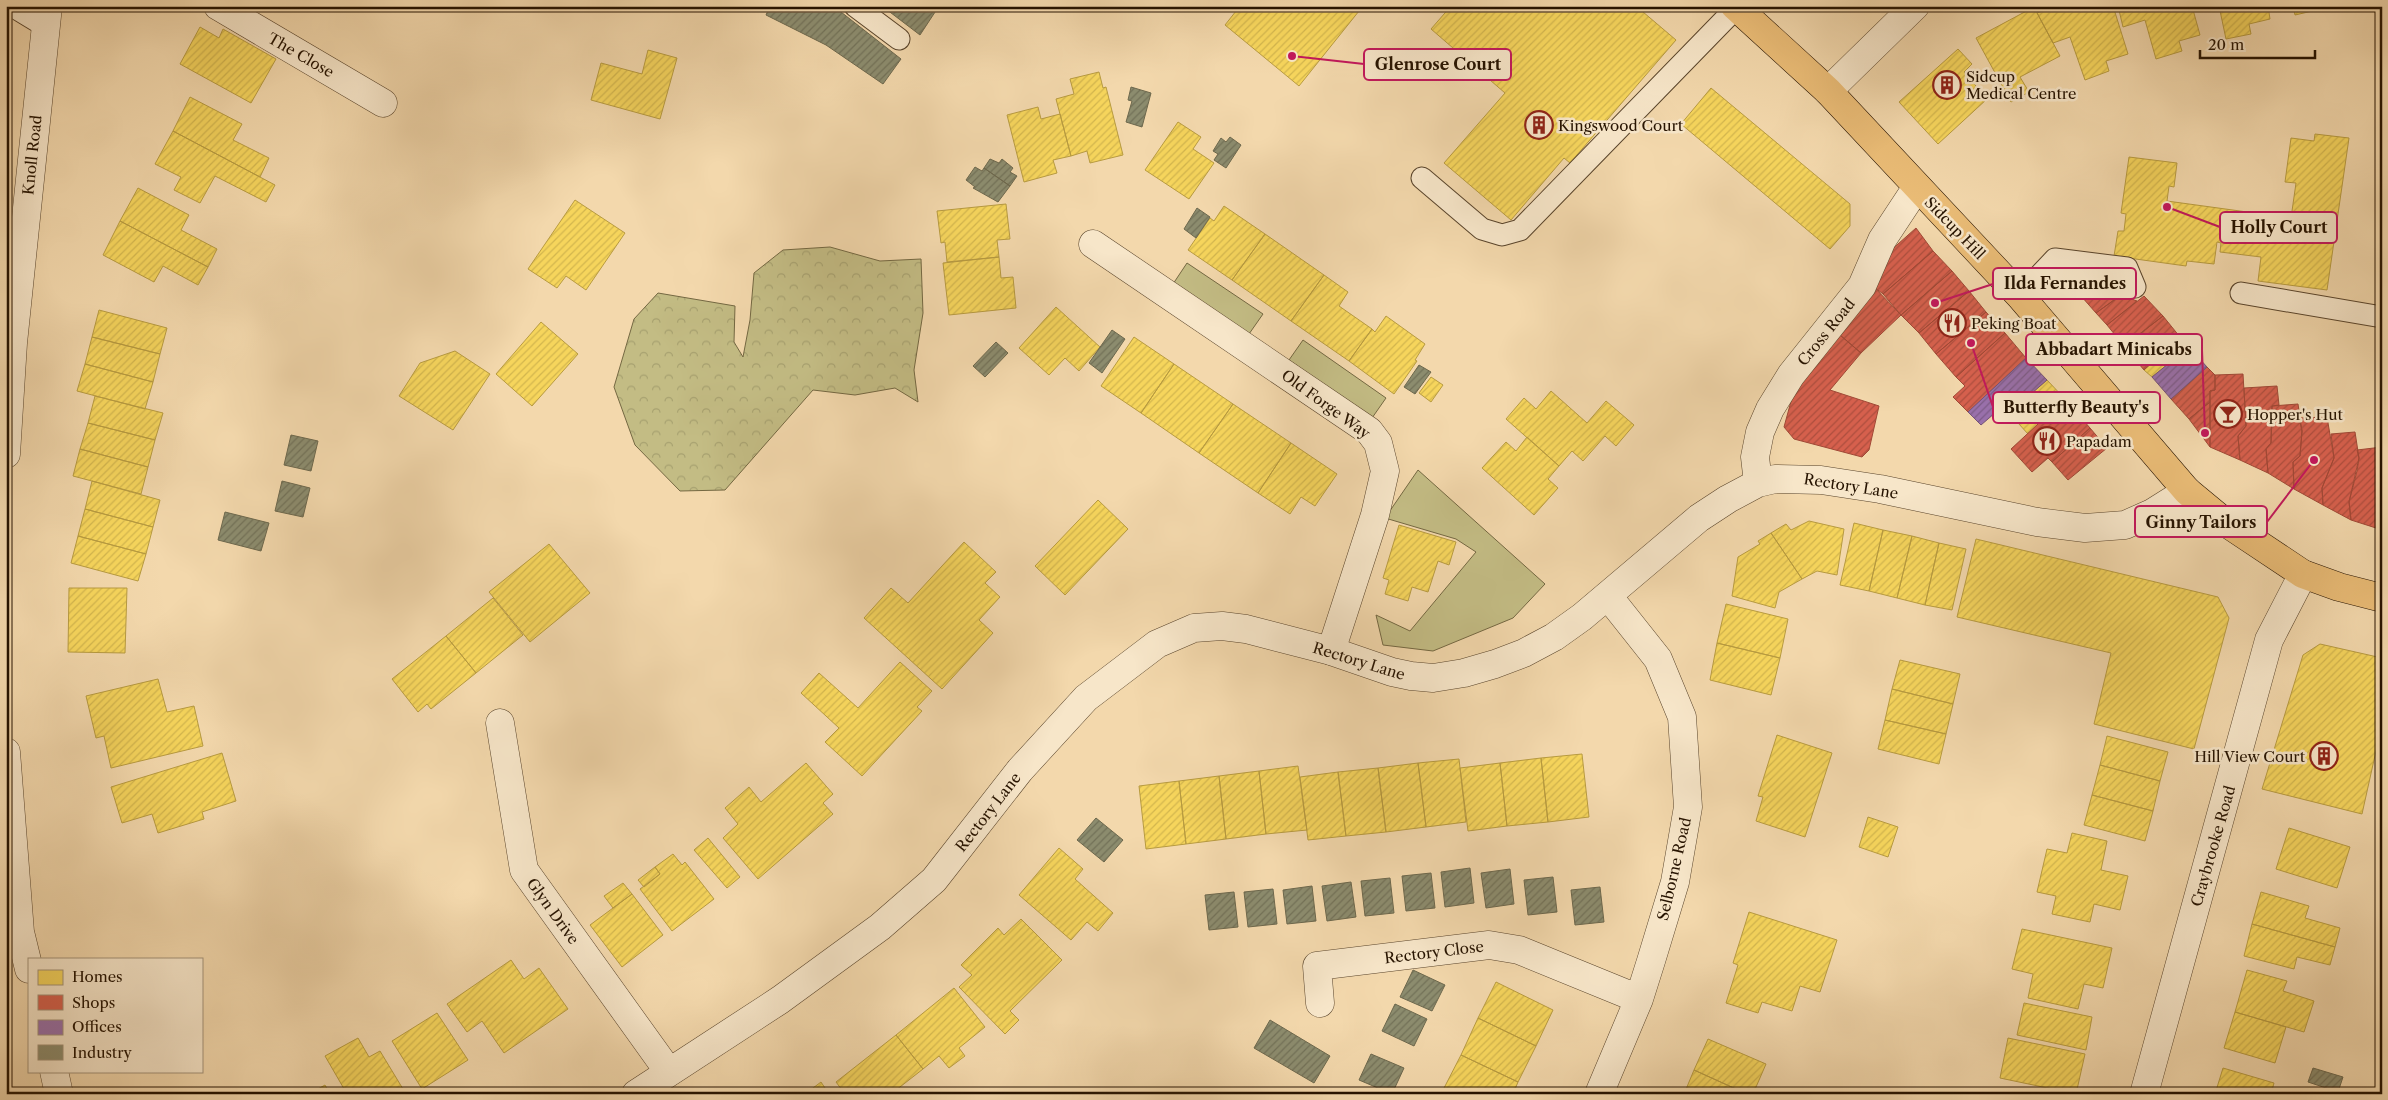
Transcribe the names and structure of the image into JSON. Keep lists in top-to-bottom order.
{
  "streets": {
    "main road": ["Sidcup Hill"],
    "street": [
      "The Close",
      "Knoll Road",
      "Cross Road",
      "Old Forge Way",
      "Rectory Lane",
      "Craybrooke Road",
      "Selborne Road",
      "Glyn Drive",
      "Rectory Close"
    ]
  },
  "crossings": [
    ["Sidcup Hill", "Cross Road"],
    ["Sidcup Hill", "Rectory Lane"],
    ["Sidcup Hill", "Craybrooke Road"],
    ["Cross Road", "Rectory Lane"],
    ["Old Forge Way", "Rectory Lane"],
    ["Rectory Lane", "Selborne Road"],
    ["Rectory Lane", "Glyn Drive"],
    ["Selborne Road", "Rectory Close"]
  ],
  "places": {
    "other": [
      "Glenrose Court",
      "Holly Court",
      "Ilda Fernandes",
      "Butterfly Beauty's",
      "Abbadart Minicabs",
      "Ginny Tailors"
    ],
    "building": ["Sidcup Medical Centre", "Kingswood Court", "Hill View Court"],
    "restaurant": ["Peking Boat", "Papadam"],
    "bar": ["Hopper's Hut"]
  },
  "legend": [
    "Homes",
    "Shops",
    "Offices",
    "Industry"
  ],
  "scale_bar": "20 m"
}
